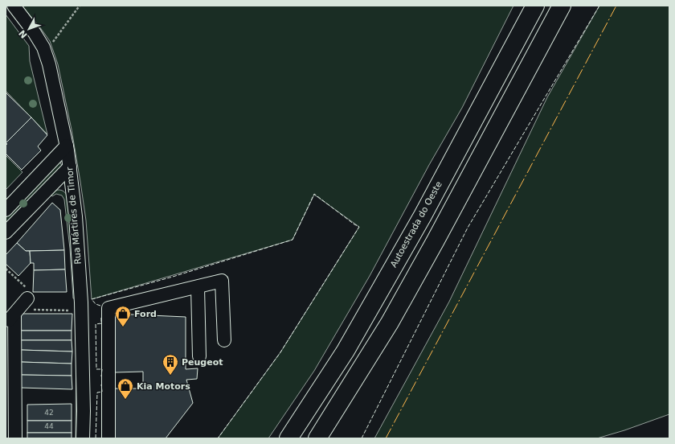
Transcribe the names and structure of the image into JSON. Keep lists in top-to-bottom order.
{
  "streets": {
    "highway": ["Autoestrada do Oeste"],
    "street": ["Rua Mártires de Timor"]
  },
  "places": {
    "shop": ["Ford", "Kia Motors"],
    "building": ["Peugeot"]
  },
  "house_numbers": ["42", "44"],
  "north": "bottom left"
}
